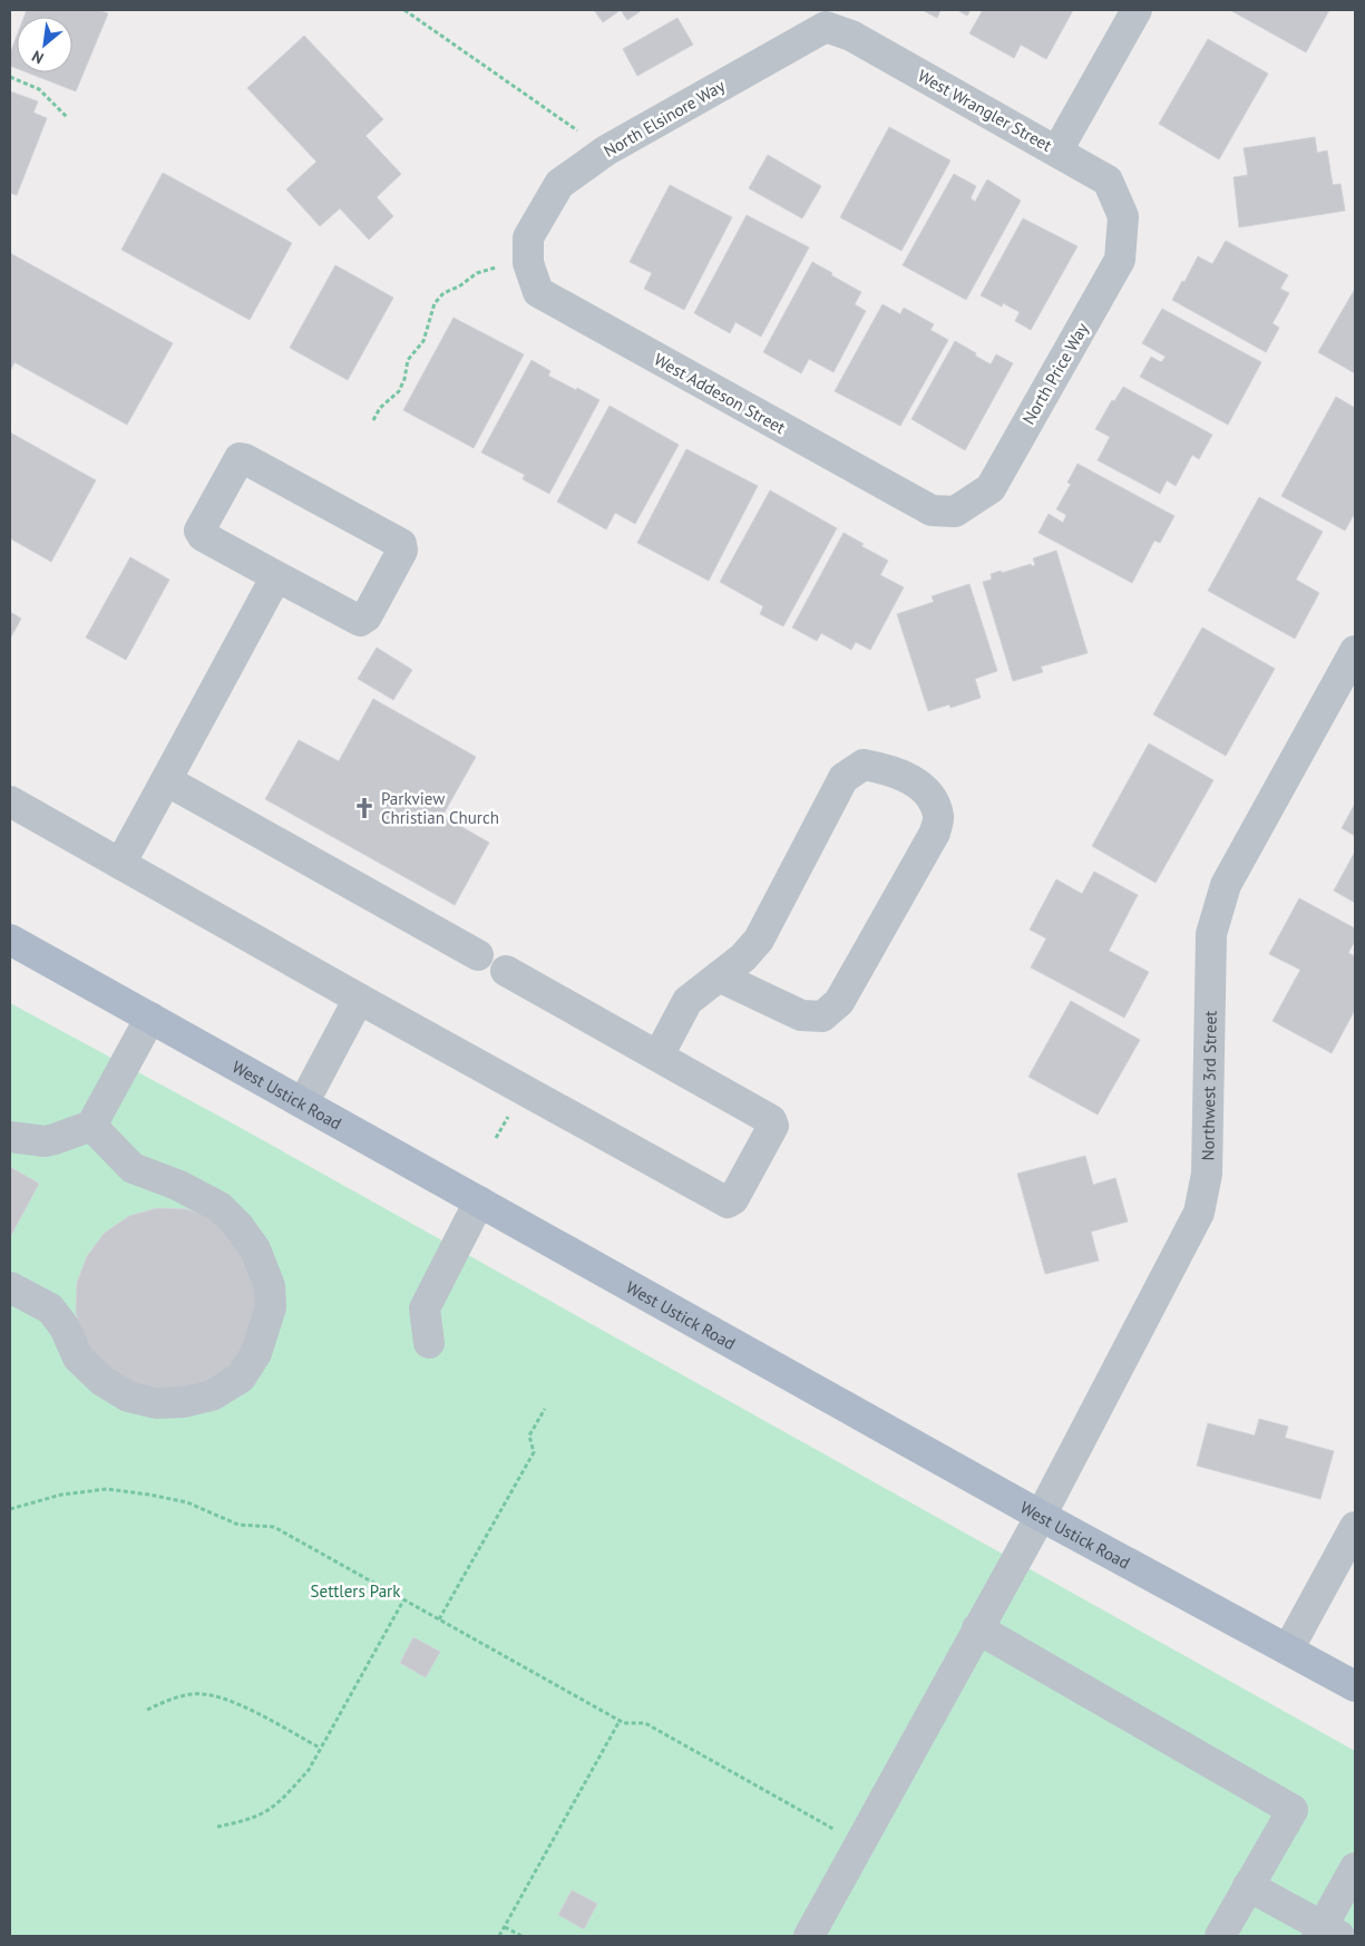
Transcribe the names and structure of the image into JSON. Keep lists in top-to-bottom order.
{
  "streets": {
    "main road": ["West Ustick Road"],
    "street": [
      "West Wrangler Street",
      "North Elsinore Way",
      "North Price Way",
      "West Addeson Street",
      "Northwest 3rd Street"
    ]
  },
  "crossings": [
    ["West Wrangler Street", "North Elsinore Way"],
    ["West Wrangler Street", "North Price Way"],
    ["North Elsinore Way", "West Addeson Street"],
    ["North Price Way", "West Addeson Street"],
    ["Northwest 3rd Street", "West Ustick Road"]
  ],
  "parks": ["Settlers Park"],
  "places": {
    "church": ["Parkview Christian Church"]
  },
  "north": "bottom left"
}
